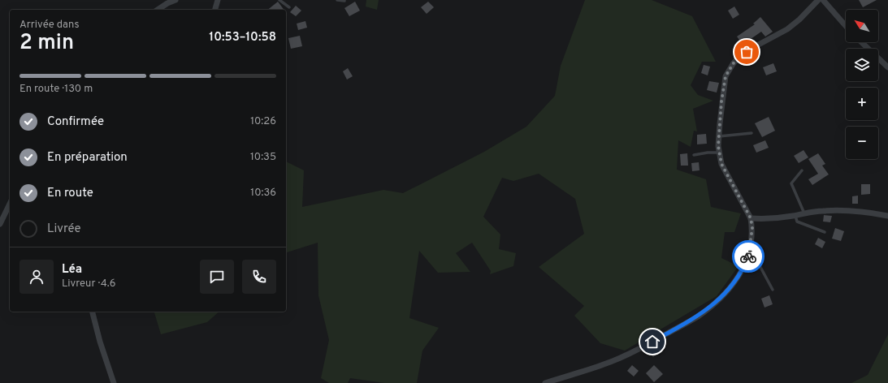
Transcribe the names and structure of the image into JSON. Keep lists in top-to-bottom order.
{
  "north": "top left",
  "page": {
    "map_buttons": ["+", "−"],
    "heading": ["2 min", "Arrivée dans", "10:53–10:58"],
    "panel": ["Léa", "Livreur · 4.6"],
    "bar": "En route · 130 m",
    "list": [
      ["Confirmée", "10:26"],
      ["En préparation", "10:35"],
      ["En route", "10:36"],
      "Livrée"
    ]
  }
}
